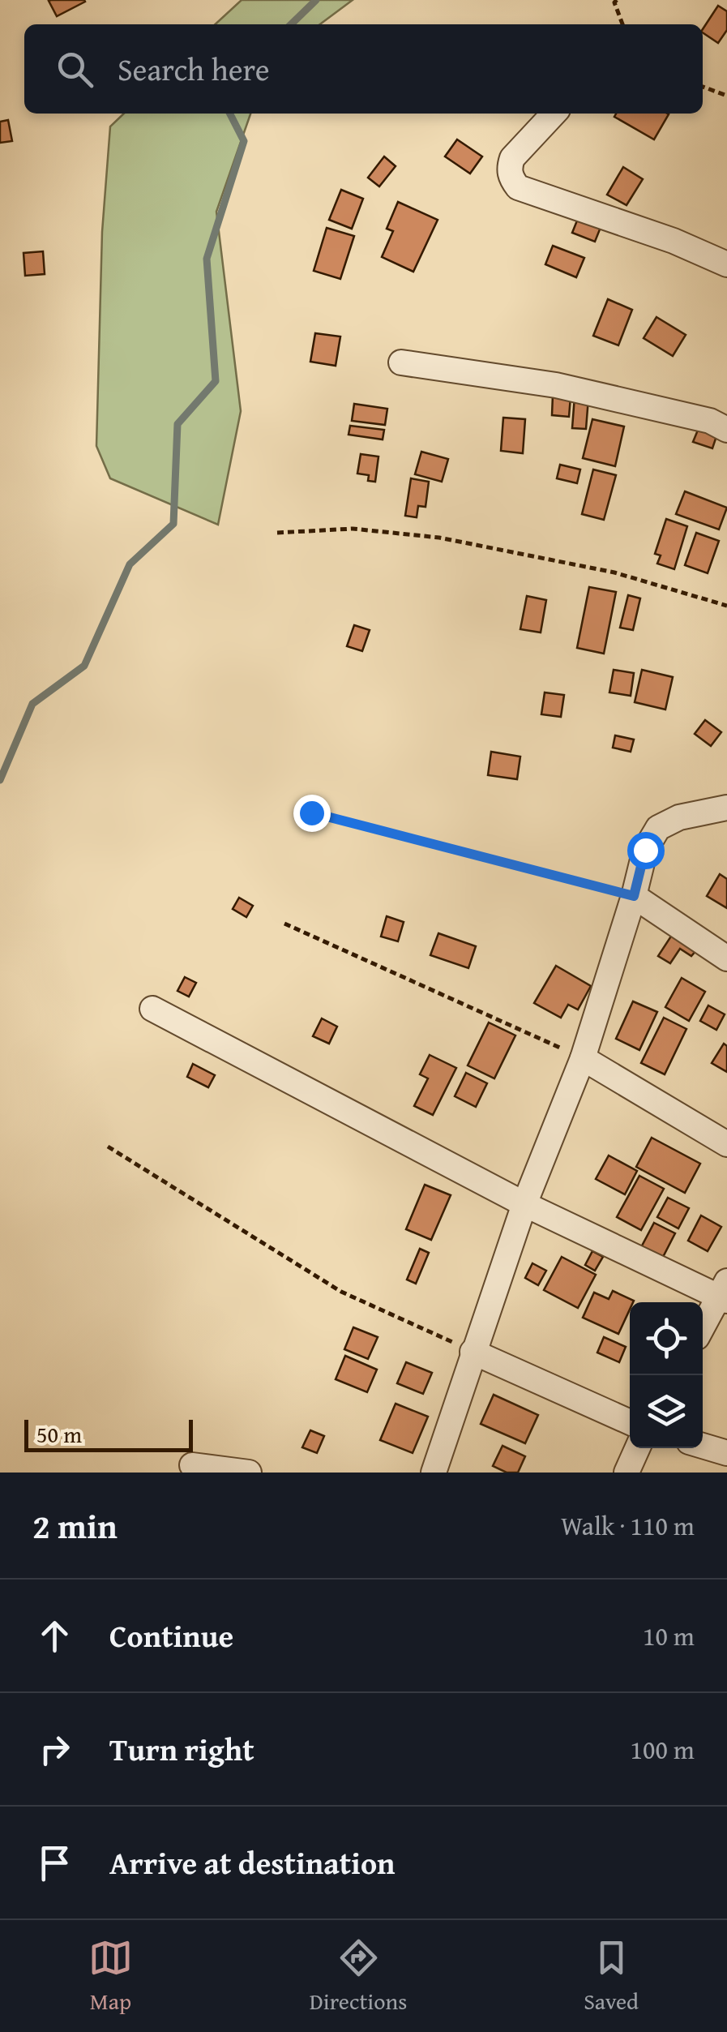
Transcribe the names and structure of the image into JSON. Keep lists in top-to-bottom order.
{
  "scale_bar": "50 m",
  "page": {
    "search": "Search here",
    "scale": "50 m",
    "heading": ["2 min", "Walk · 110 m"],
    "list": [
      ["Continue", "10 m"],
      ["Turn right", "100 m"],
      "Arrive at destination"
    ],
    "nav": ["Map", "Directions", "Saved"]
  }
}
